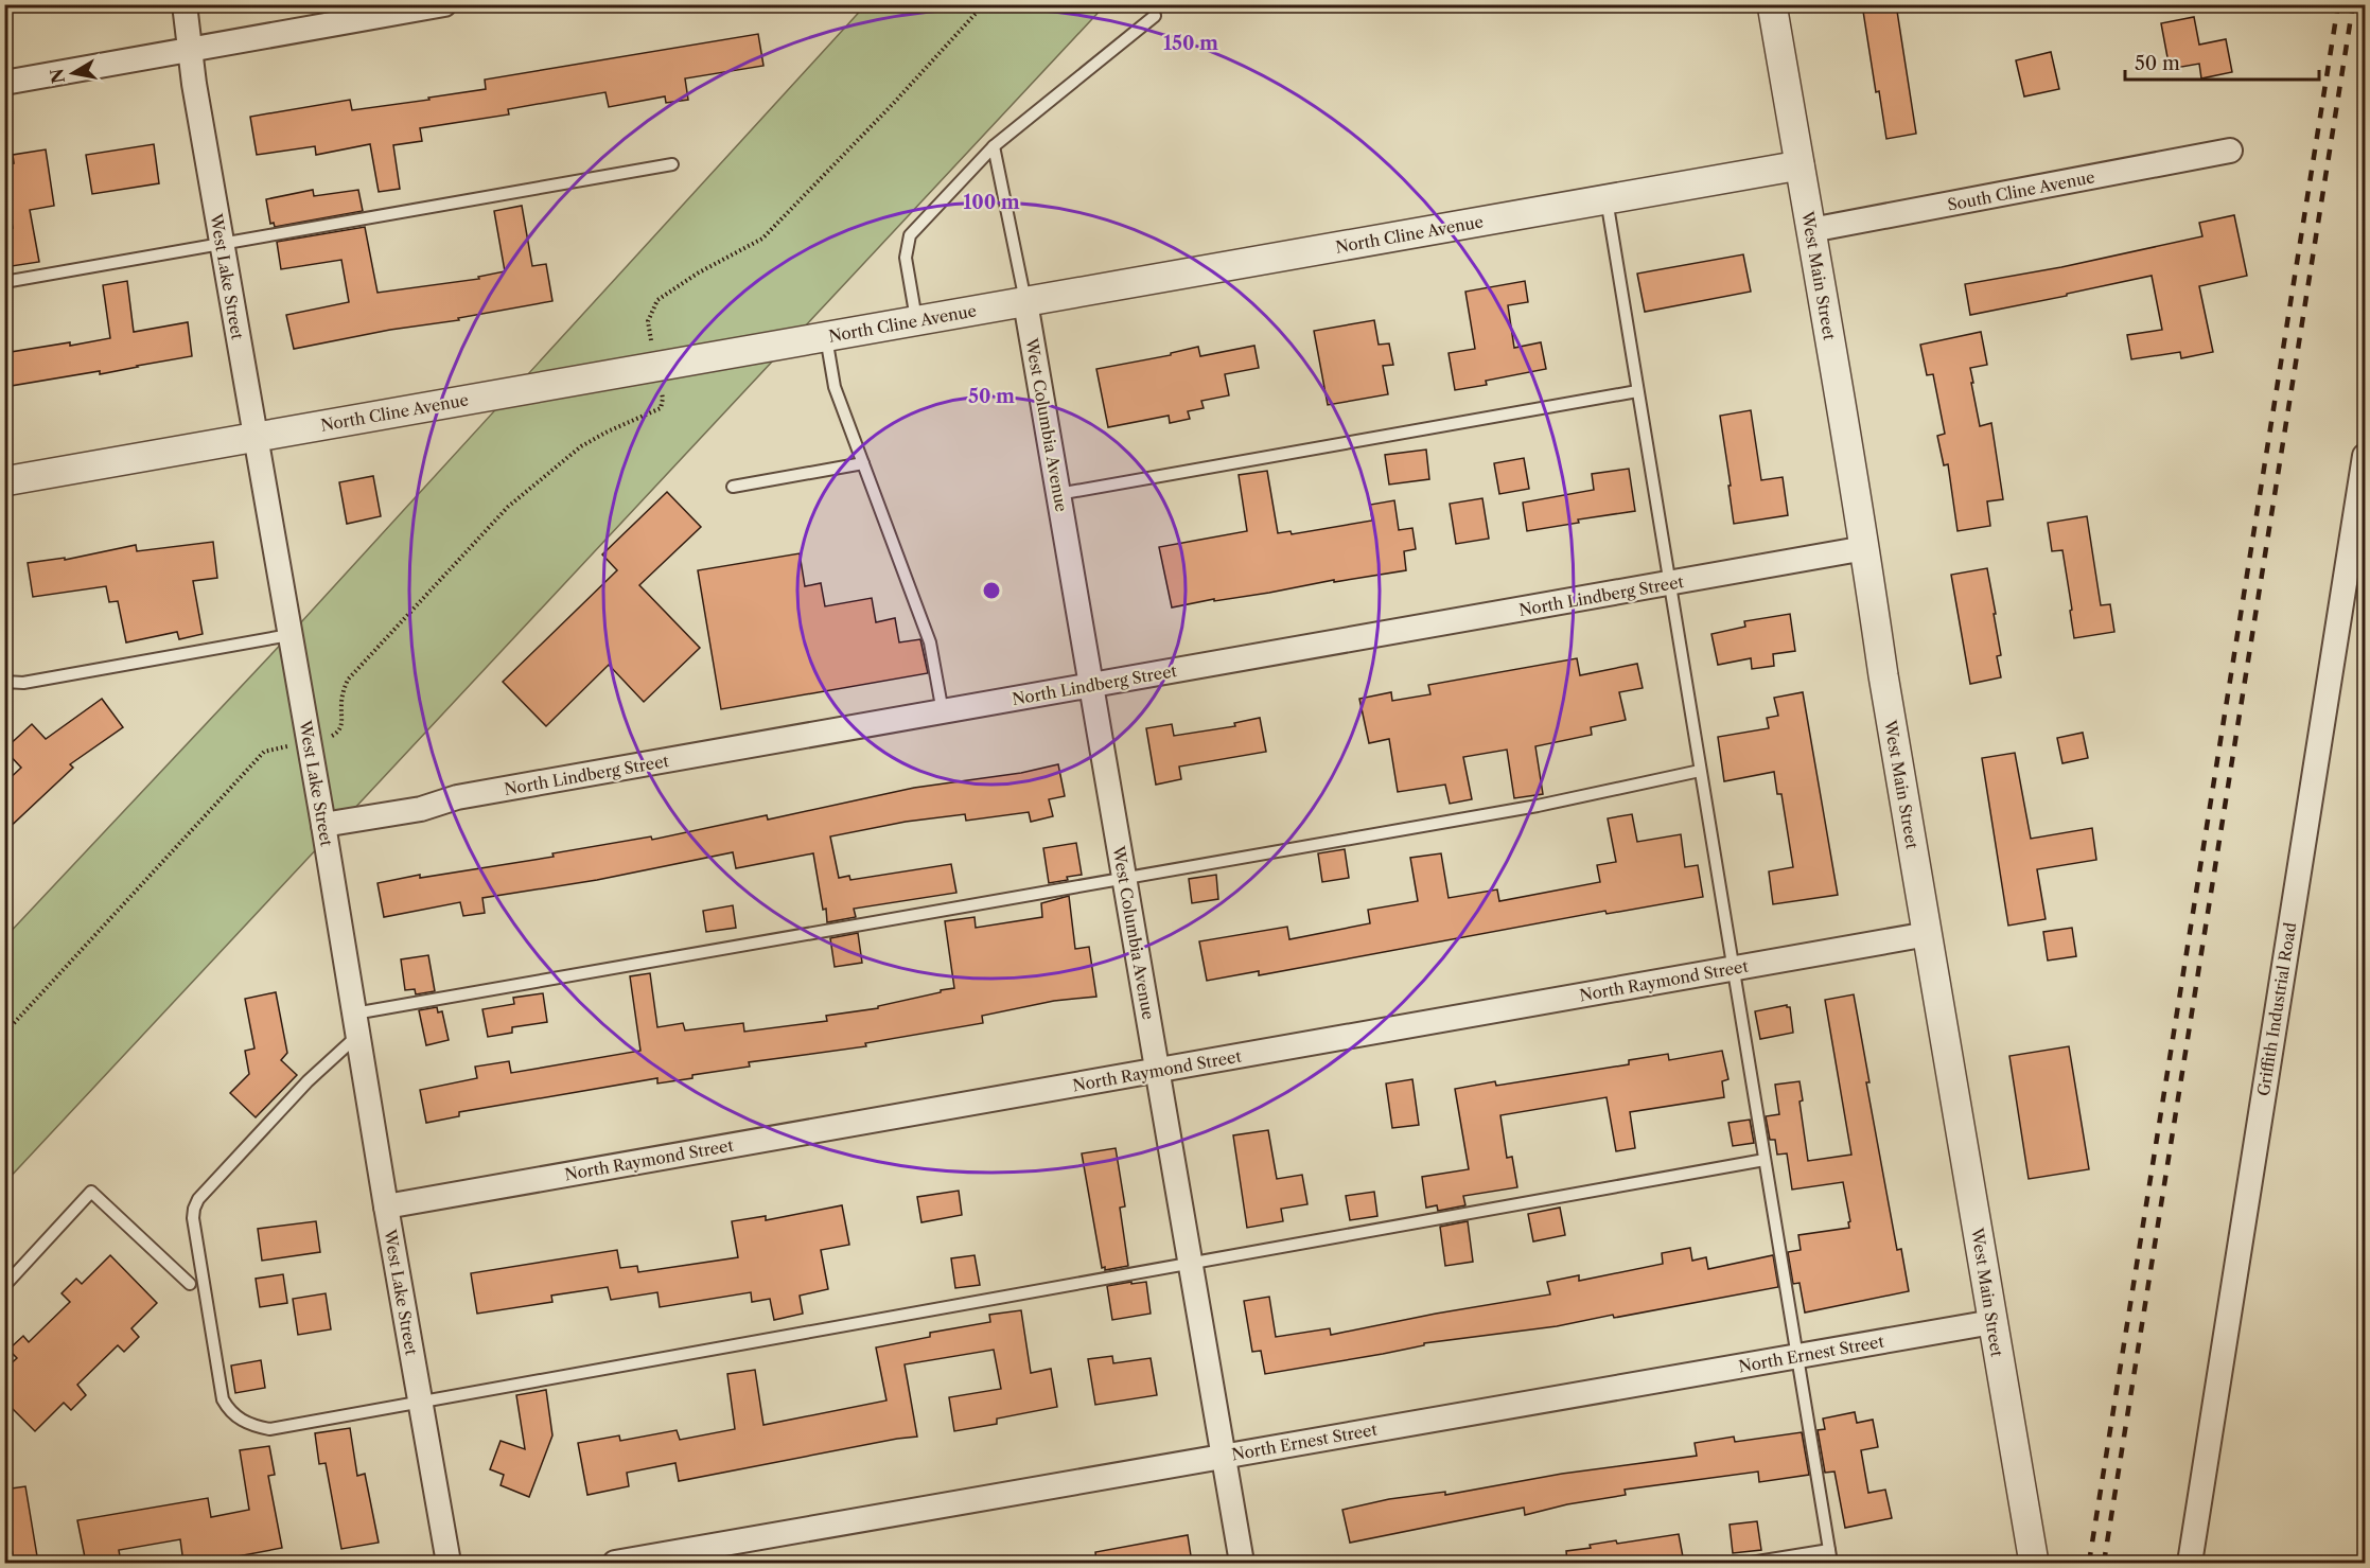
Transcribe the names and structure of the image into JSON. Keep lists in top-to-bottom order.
{
  "streets": {
    "street": [
      "South Cline Avenue",
      "North Cline Avenue",
      "West Main Street",
      "West Lake Street",
      "West Columbia Avenue",
      "North Lindberg Street",
      "North Raymond Street",
      "Griffith Industrial Road",
      "North Ernest Street"
    ]
  },
  "crossings": [
    ["South Cline Avenue", "West Main Street"],
    ["North Cline Avenue", "West Main Street"],
    ["North Cline Avenue", "West Lake Street"],
    ["North Cline Avenue", "West Columbia Avenue"],
    ["West Main Street", "North Lindberg Street"],
    ["West Main Street", "North Raymond Street"],
    ["West Main Street", "North Ernest Street"],
    ["West Lake Street", "North Lindberg Street"],
    ["West Lake Street", "North Raymond Street"],
    ["West Columbia Avenue", "North Lindberg Street"],
    ["West Columbia Avenue", "North Raymond Street"],
    ["West Columbia Avenue", "North Ernest Street"]
  ],
  "scale_bar": "50 m",
  "north": "left",
  "rings": ["150 m", "100 m", "50 m"]
}
